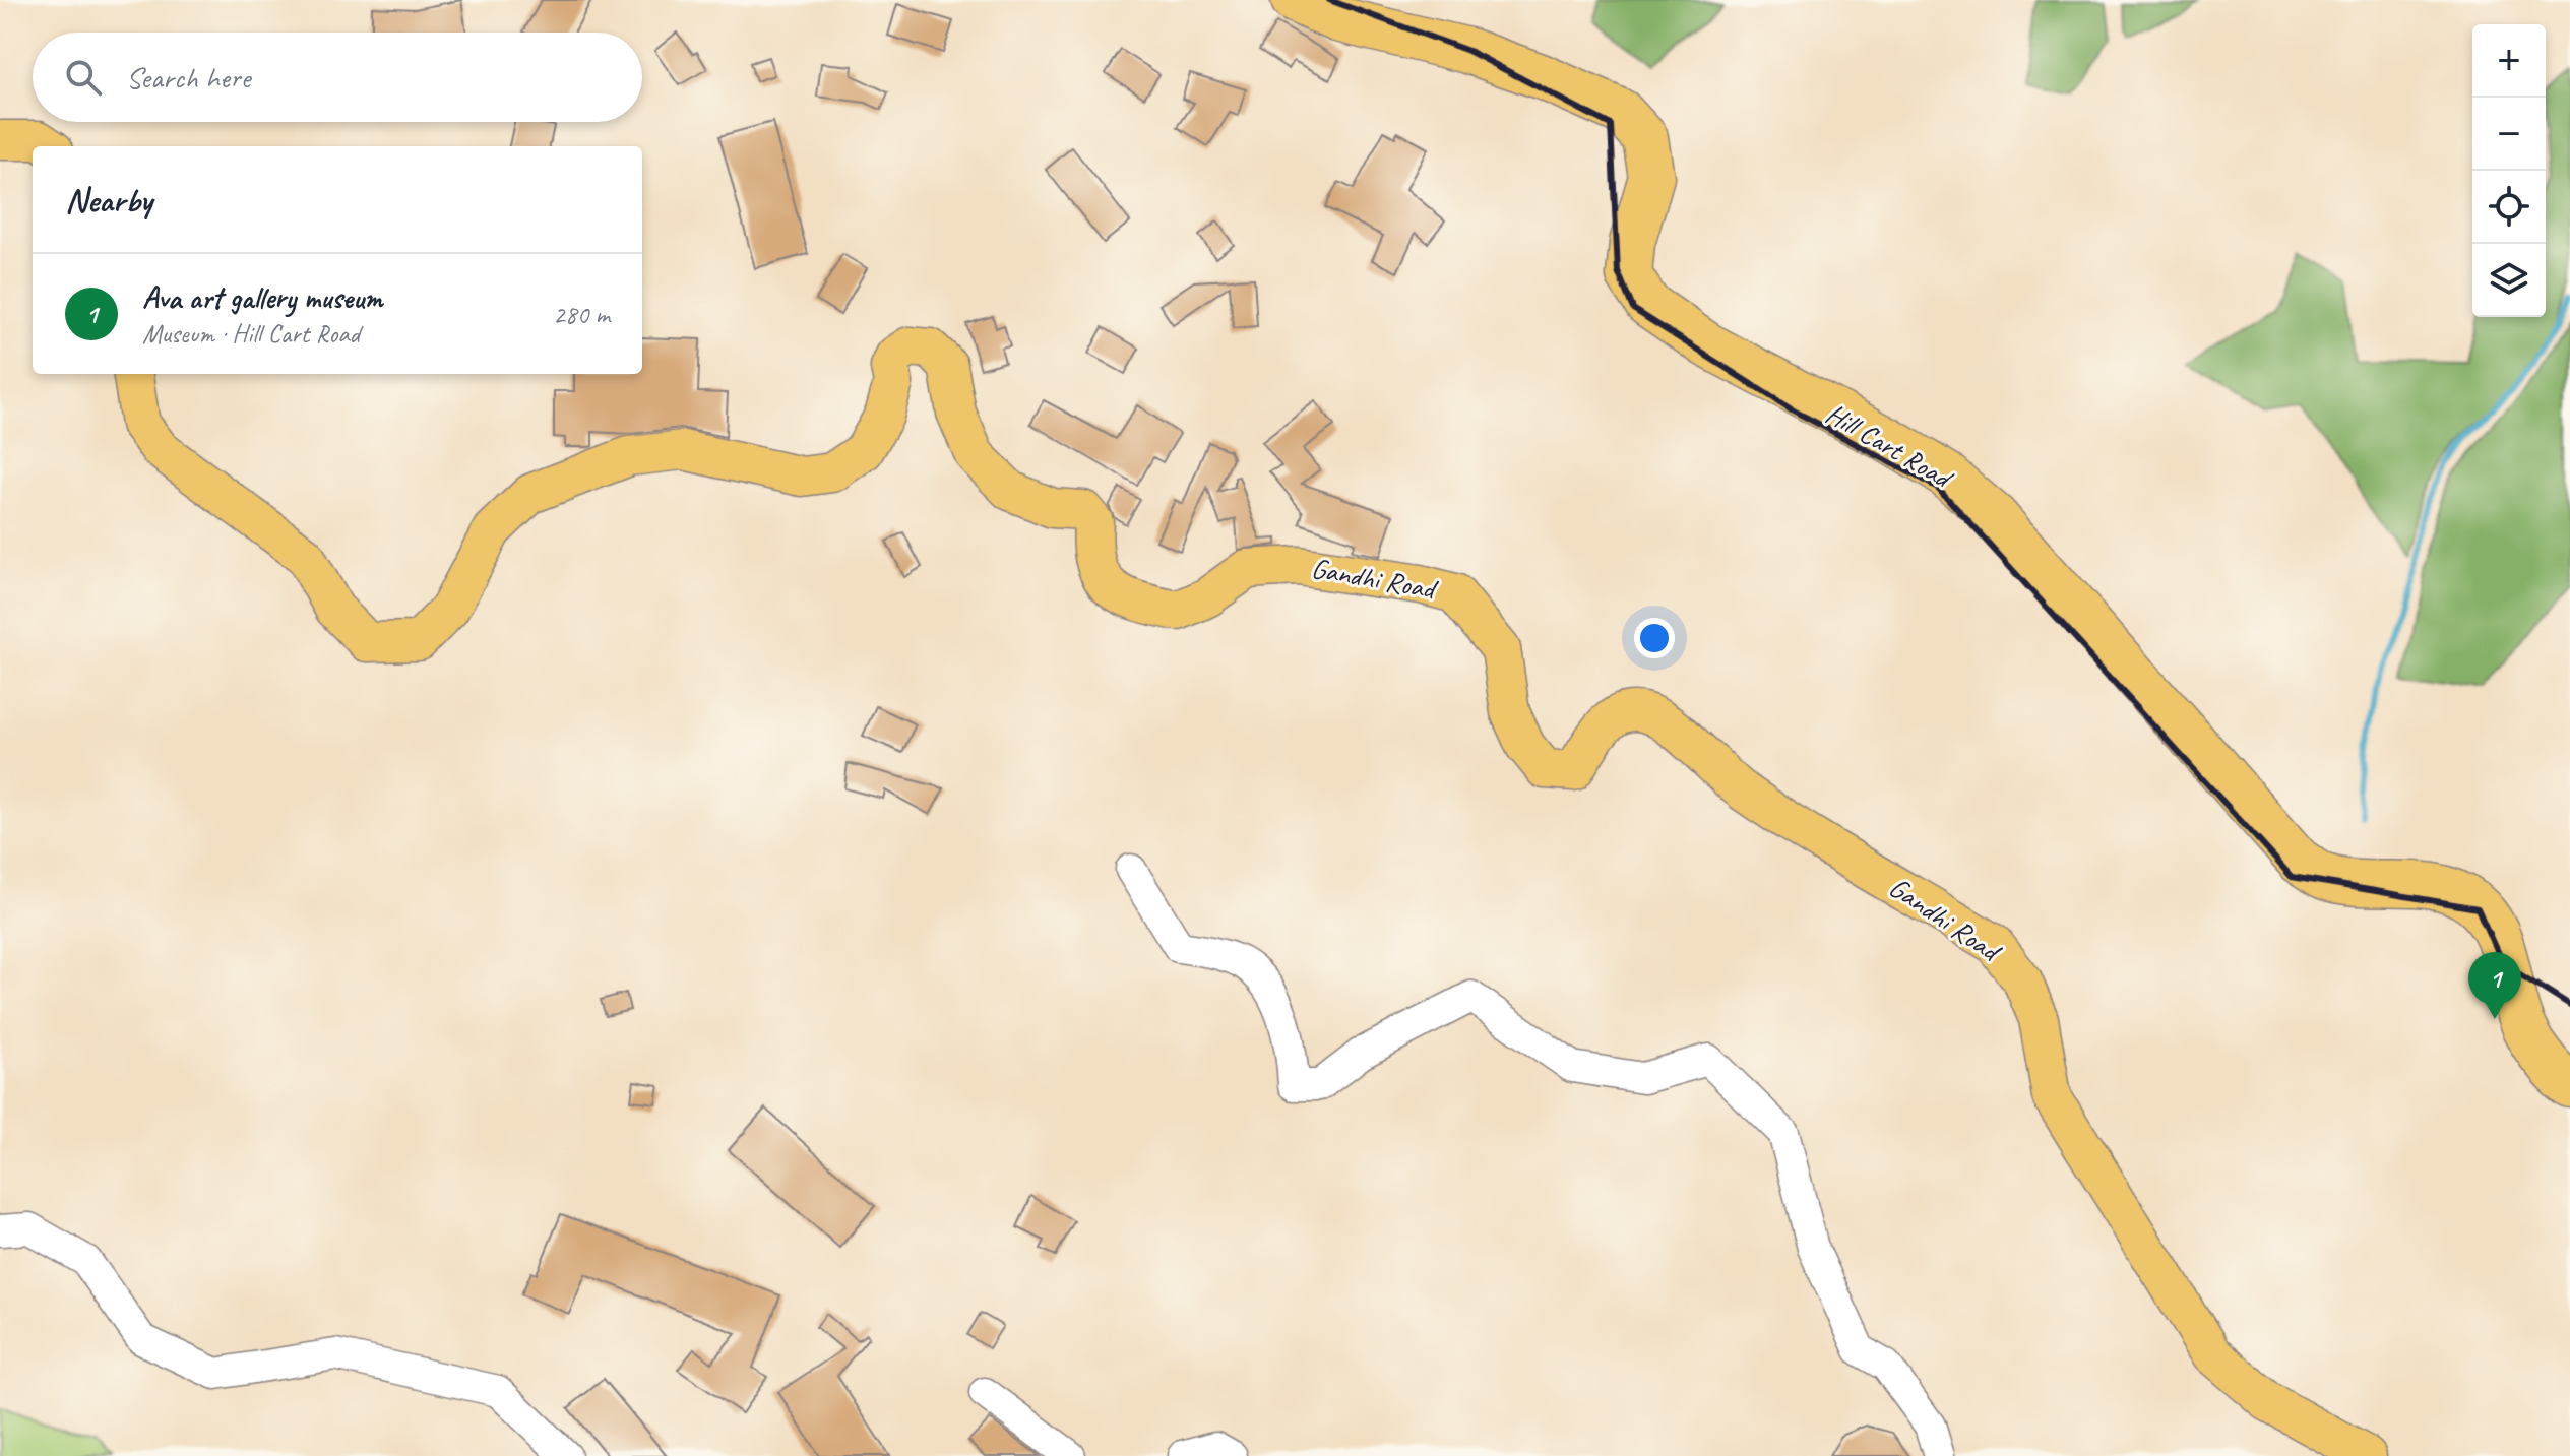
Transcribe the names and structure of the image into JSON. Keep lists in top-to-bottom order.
{
  "streets": {
    "highway": ["Hill Cart Road"],
    "main road": ["Gandhi Road"]
  },
  "page": {
    "map_buttons": ["+", "−"],
    "search": "Search here",
    "heading": "Nearby",
    "list": [
      {
        "mark": "1",
        "name": "Ava art gallery museum",
        "note": "Museum · Hill Cart Road",
        "value": "280 m"
      }
    ],
    "pins": "1"
  }
}
